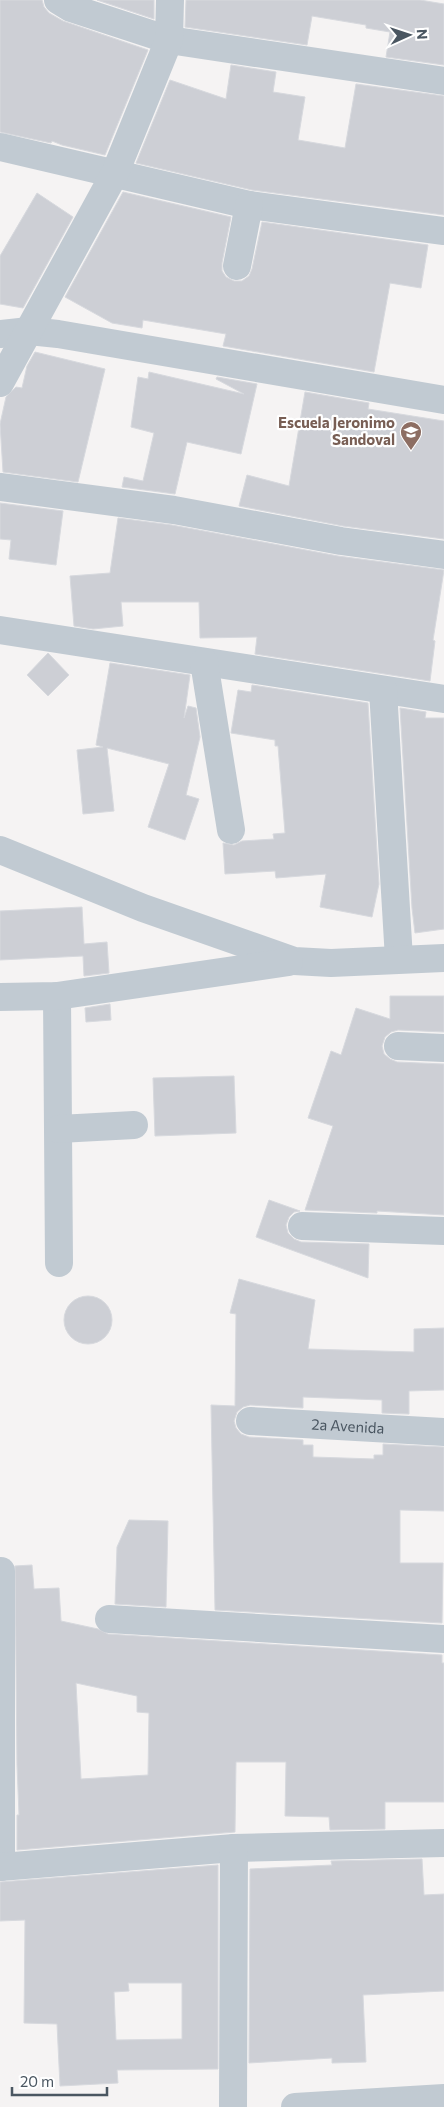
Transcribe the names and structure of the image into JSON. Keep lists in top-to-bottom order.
{
  "streets": {
    "street": ["2a Avenida"]
  },
  "places": {
    "school or university": ["Escuela Jeronimo Sandoval"]
  },
  "scale_bar": "20 m",
  "north": "right"
}
